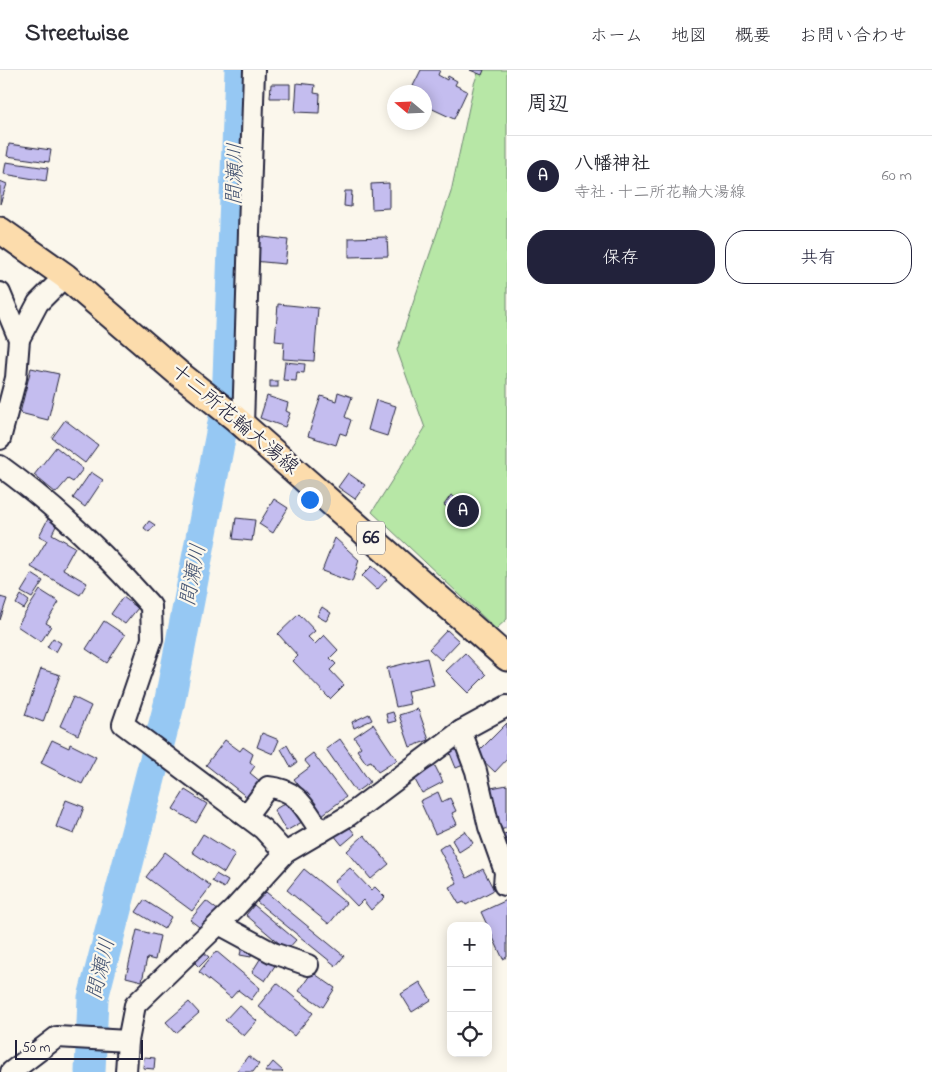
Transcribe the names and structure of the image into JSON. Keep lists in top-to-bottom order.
{
  "streets": {
    "main road": ["十二所花輪大湯線", "66"]
  },
  "water": ["間瀬川"],
  "scale_bar": "50 m",
  "north": "left",
  "page": {
    "header": "Streetwise",
    "nav": [
      "ホーム",
      "地図",
      "概要",
      "お問い合わせ"
    ],
    "heading": "周辺",
    "list": [
      {
        "mark": "A",
        "name": "八幡神社",
        "note": "寺社 · 十二所花輪大湯線",
        "value": "60 m"
      }
    ],
    "buttons": ["保存", "共有"],
    "pins": "A",
    "map_buttons": ["+", "−"],
    "scale": "50 m"
  }
}
